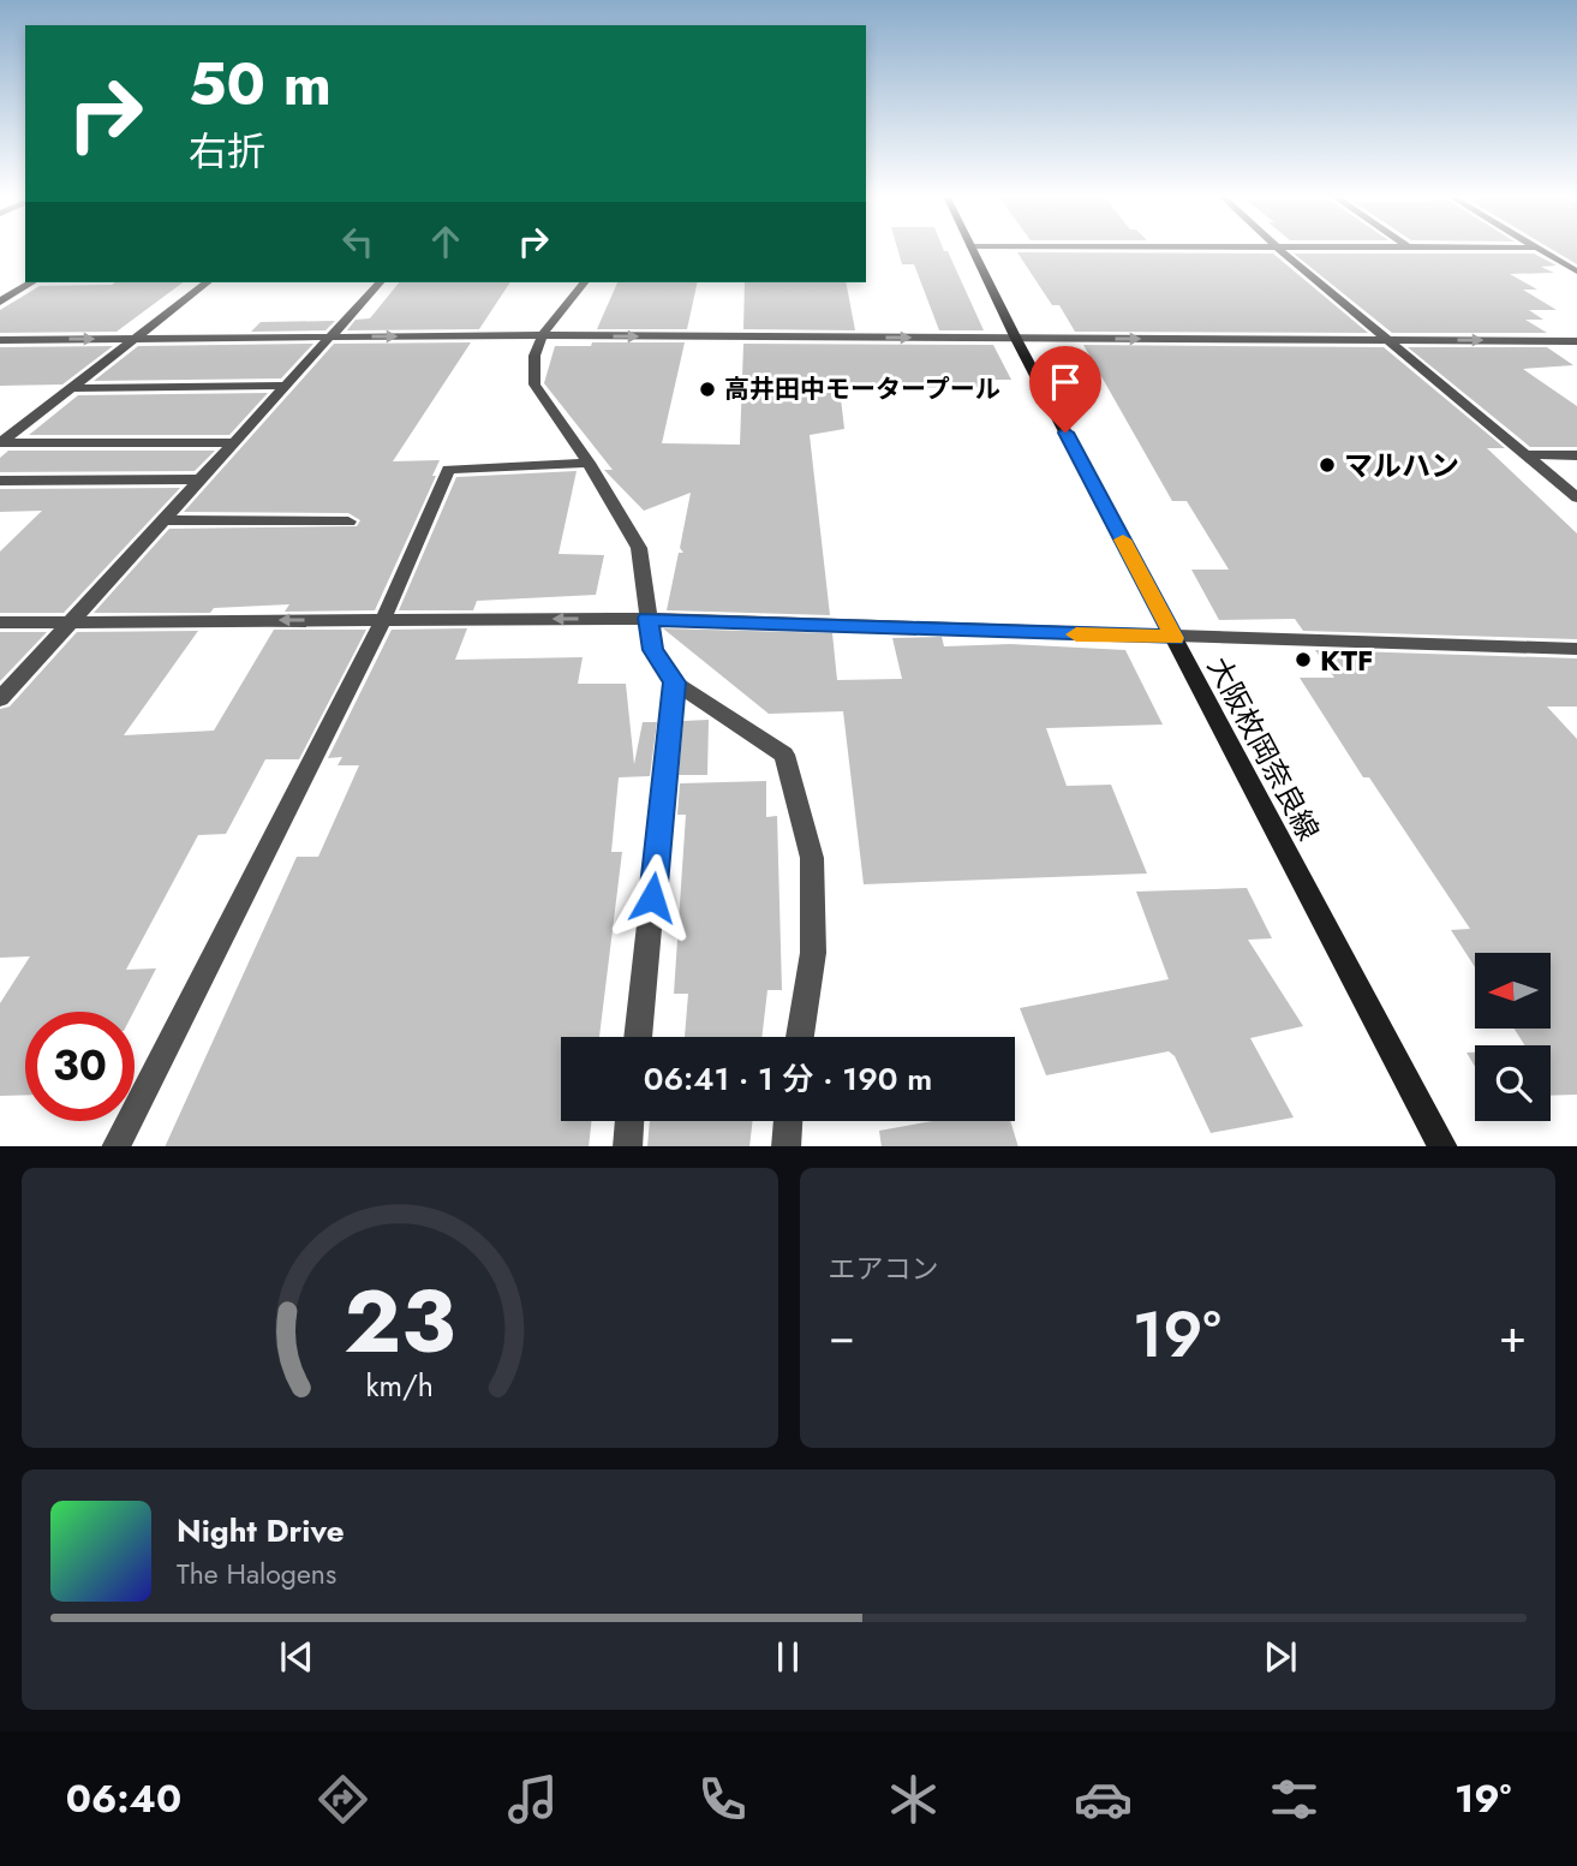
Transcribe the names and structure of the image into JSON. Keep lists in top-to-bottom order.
{
  "streets": {
    "main road": ["大阪枚岡奈良線"]
  },
  "places": ["高井田中モータープール", "マルハン", "KTF"],
  "north": "left",
  "page": {
    "turn": ["50 m", "右折"],
    "limit": "30",
    "trip": "06:41 · 1 分 · 190 m",
    "tile": "エアコン",
    "heat": ["−", "19°", "+"],
    "song": ["Night Drive", "The Halogens"],
    "tabs": ["06:40", "19°"],
    "gauge": ["23", "km/h"]
  }
}
